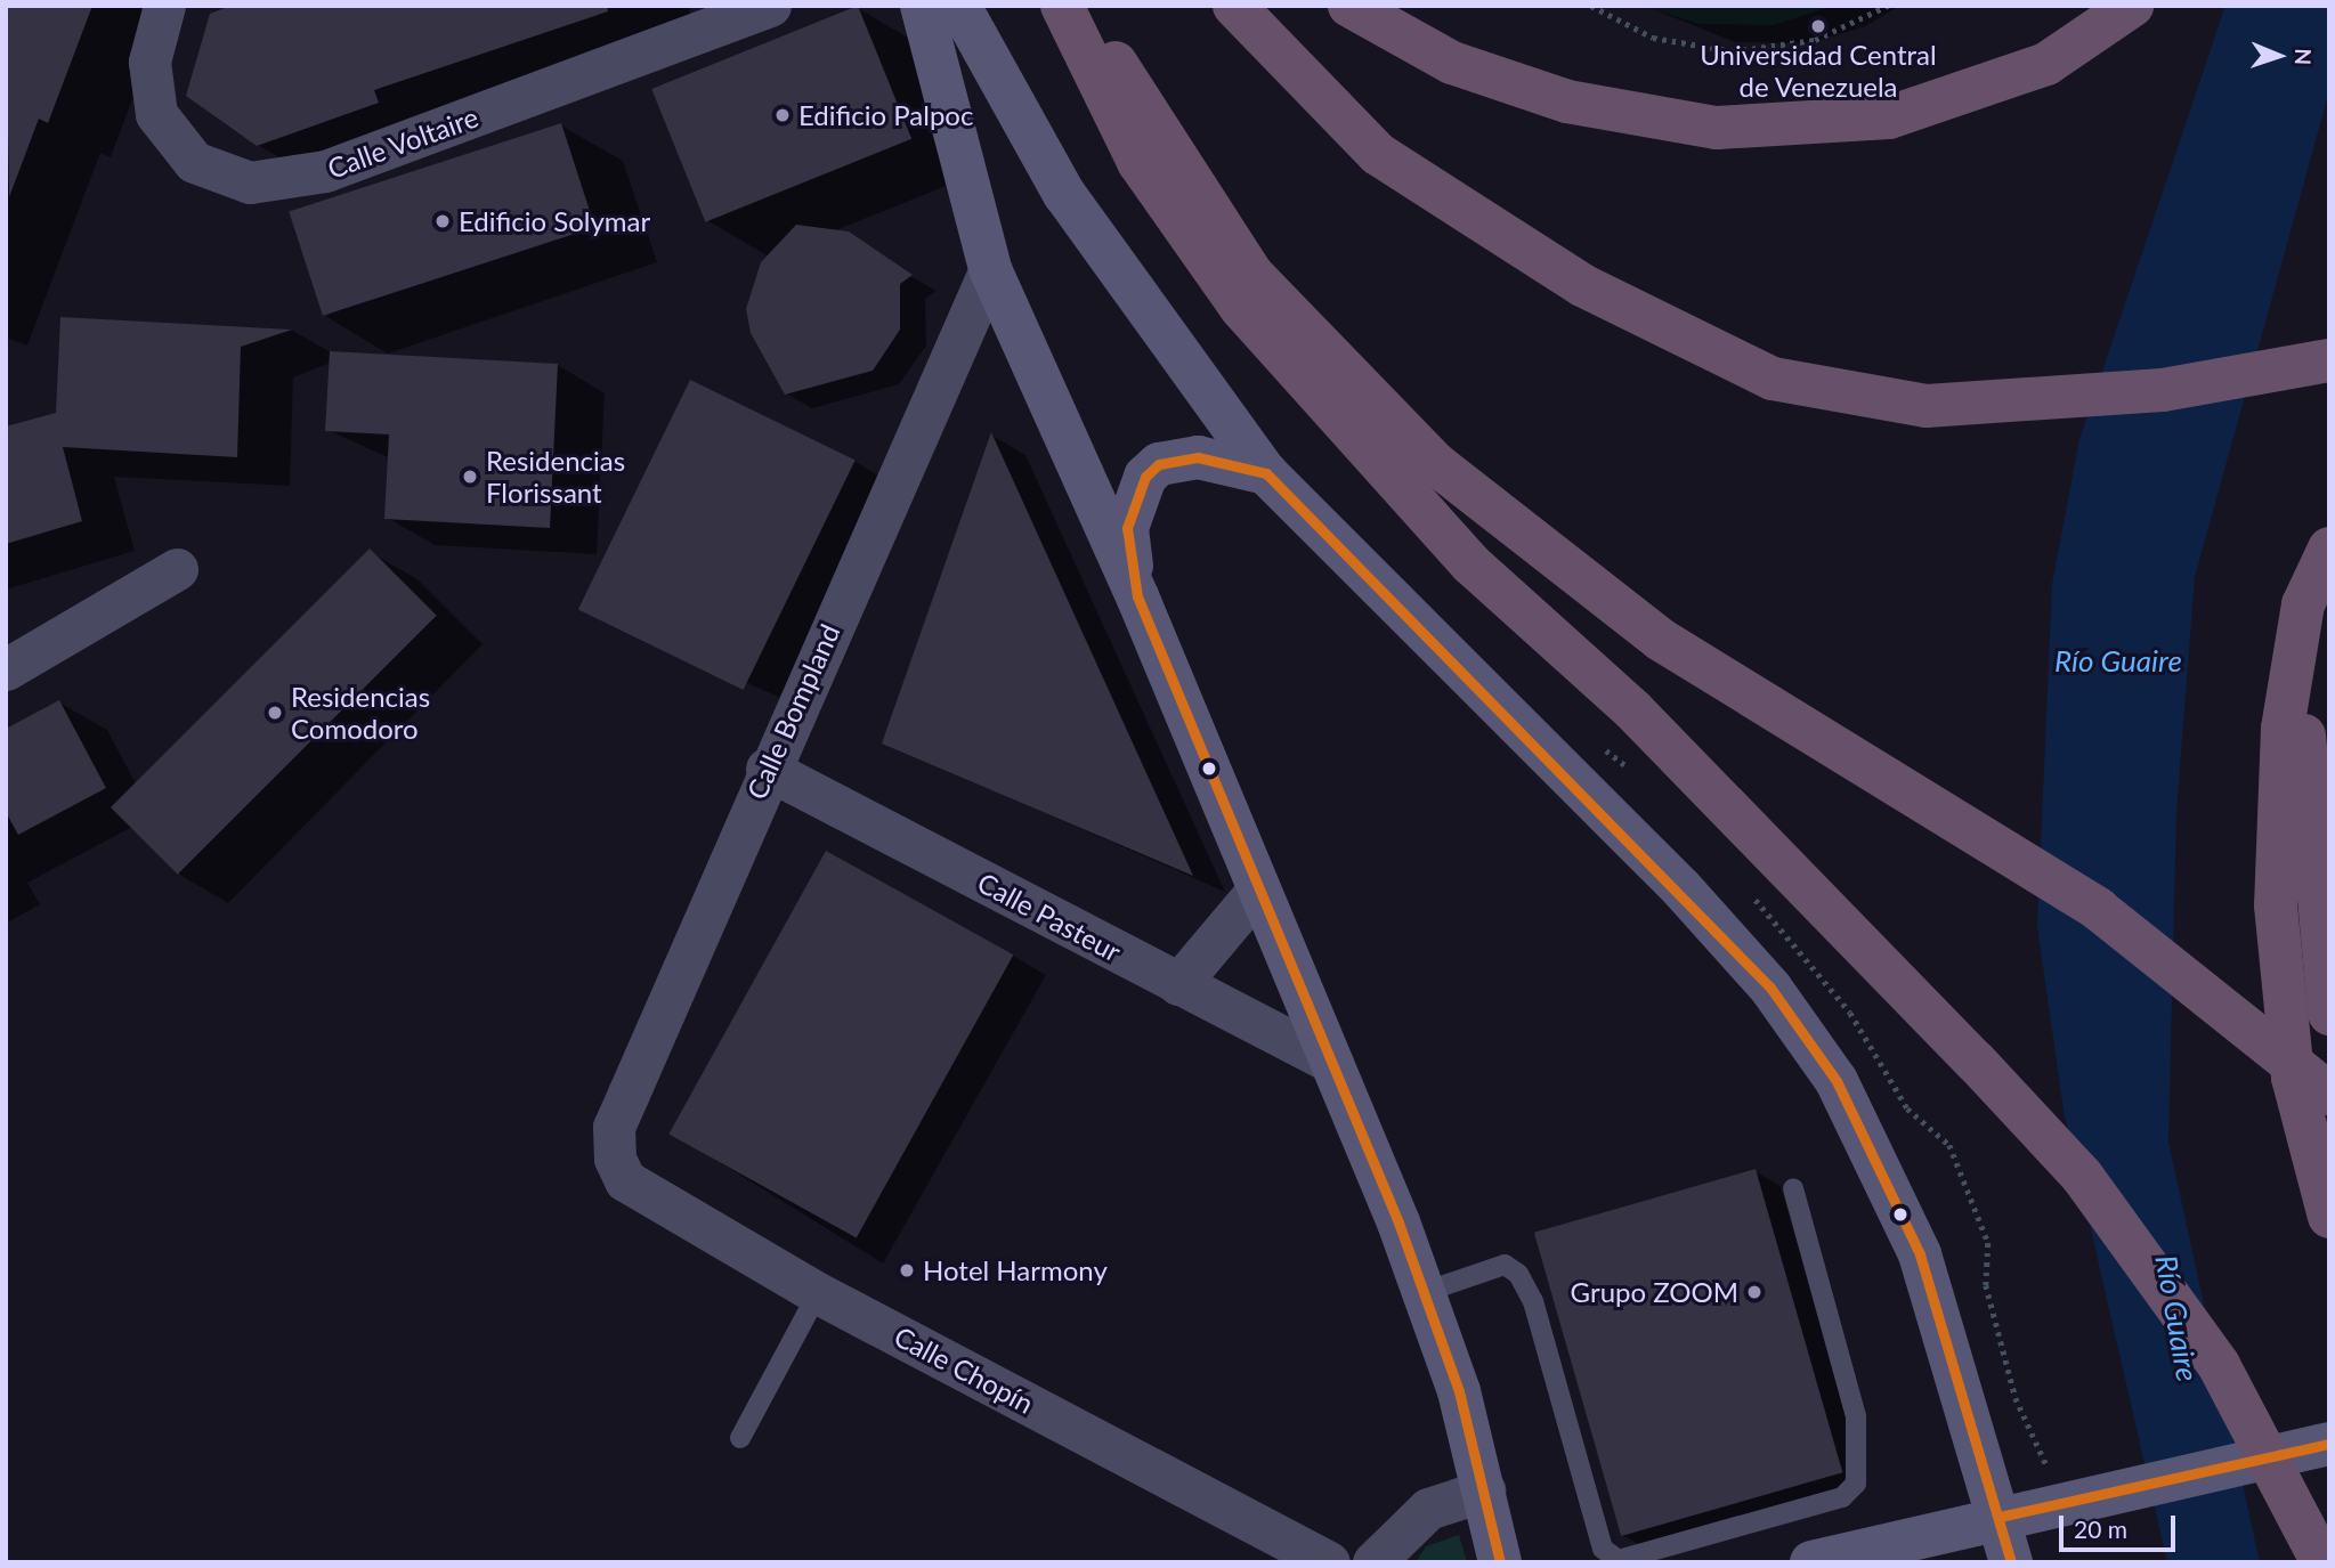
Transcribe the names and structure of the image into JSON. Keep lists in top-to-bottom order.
{
  "streets": {
    "street": [
      "Calle Voltaire",
      "Calle Bompland",
      "Calle Pasteur",
      "Calle Chopín"
    ]
  },
  "crossings": [
    ["Calle Bompland", "Calle Pasteur"],
    ["Calle Bompland", "Calle Chopín"]
  ],
  "water": ["Río Guaire"],
  "places": [
    "Universidad Central de Venezuela",
    "Edificio Palpoc",
    "Edificio Solymar",
    "Residencias Florissant",
    "Residencias Comodoro",
    "Hotel Harmony",
    "Grupo ZOOM"
  ],
  "scale_bar": "20 m",
  "north": "right"
}
